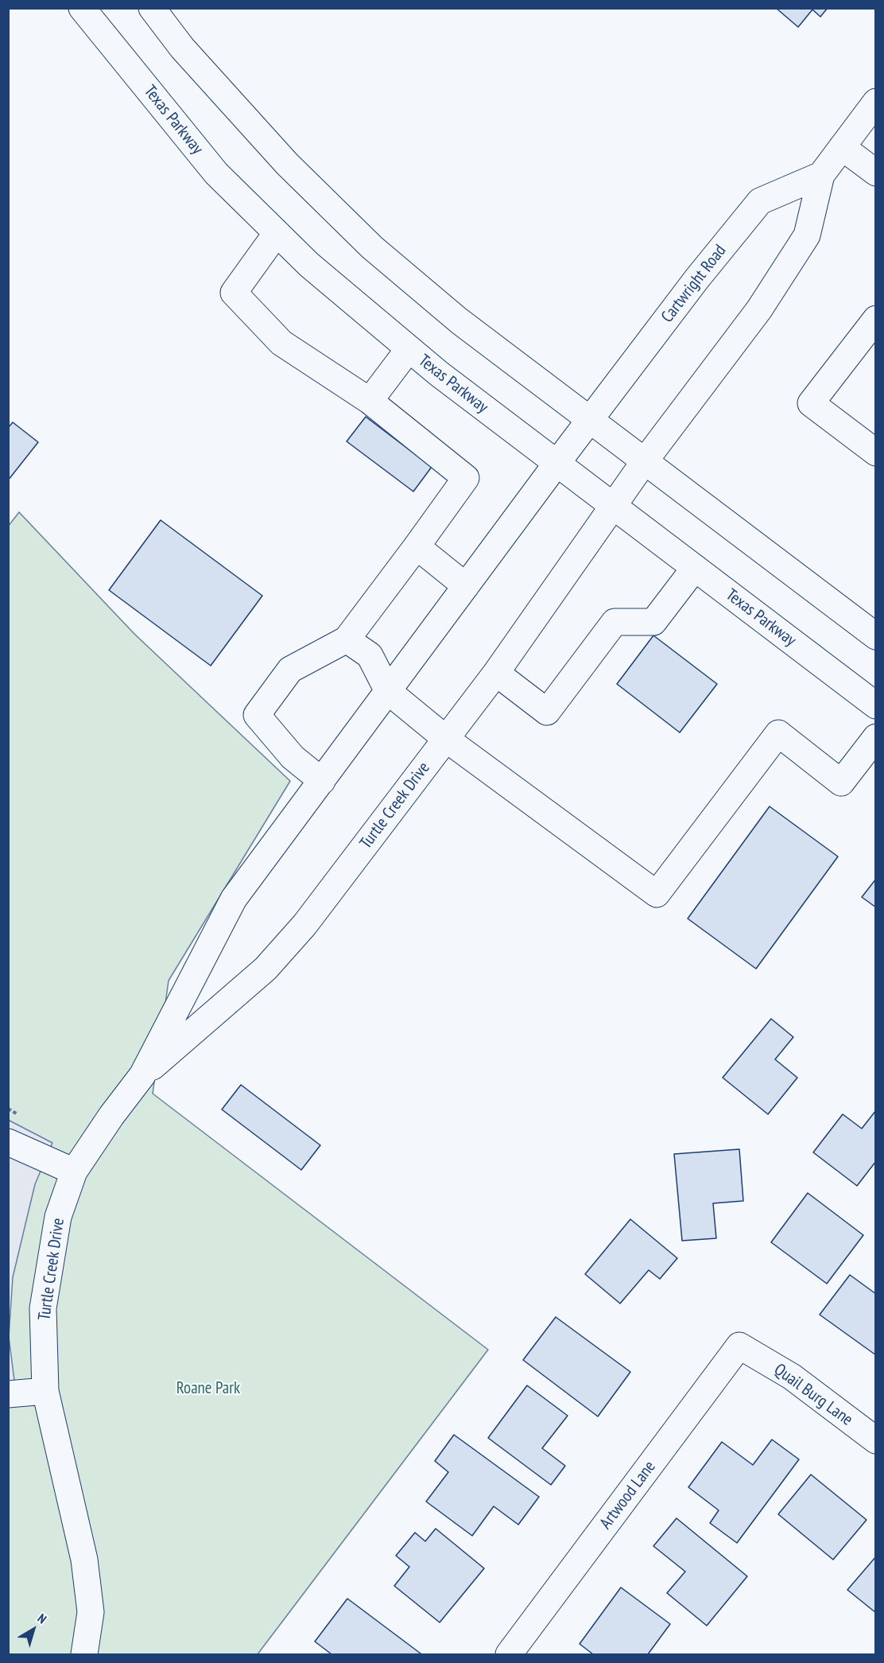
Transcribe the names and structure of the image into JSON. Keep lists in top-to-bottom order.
{
  "streets": {
    "street": [
      "Texas Parkway",
      "Cartwright Road",
      "Turtle Creek Drive",
      "Quail Burg Lane",
      "Artwood Lane"
    ]
  },
  "crossings": [
    ["Texas Parkway", "Cartwright Road"],
    ["Texas Parkway", "Turtle Creek Drive"],
    ["Cartwright Road", "Turtle Creek Drive"],
    ["Quail Burg Lane", "Artwood Lane"]
  ],
  "parks": ["Roane Park"],
  "north": "top right"
}
